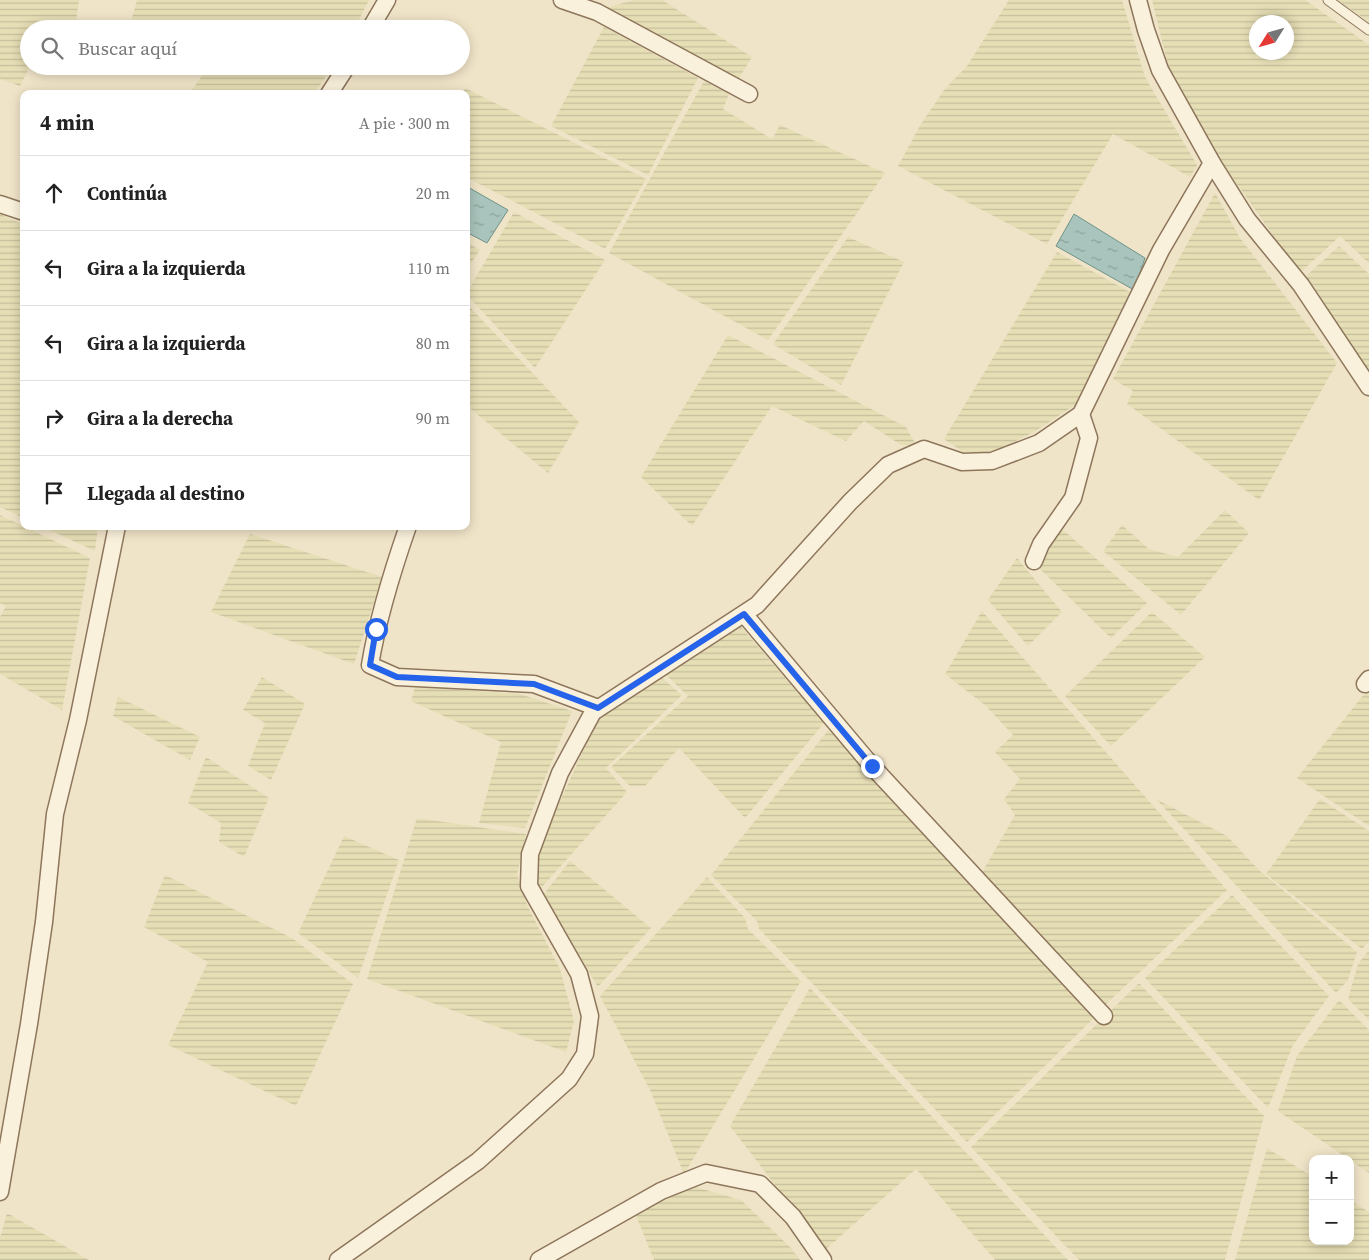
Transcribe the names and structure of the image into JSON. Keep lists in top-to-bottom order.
{
  "north": "bottom left",
  "page": {
    "search": "Buscar aquí",
    "heading": ["4 min", "A pie · 300 m"],
    "list": [
      ["Continúa", "20 m"],
      ["Gira a la izquierda", "110 m"],
      ["Gira a la izquierda", "80 m"],
      ["Gira a la derecha", "90 m"],
      "Llegada al destino"
    ],
    "map_buttons": ["+", "−"]
  }
}
